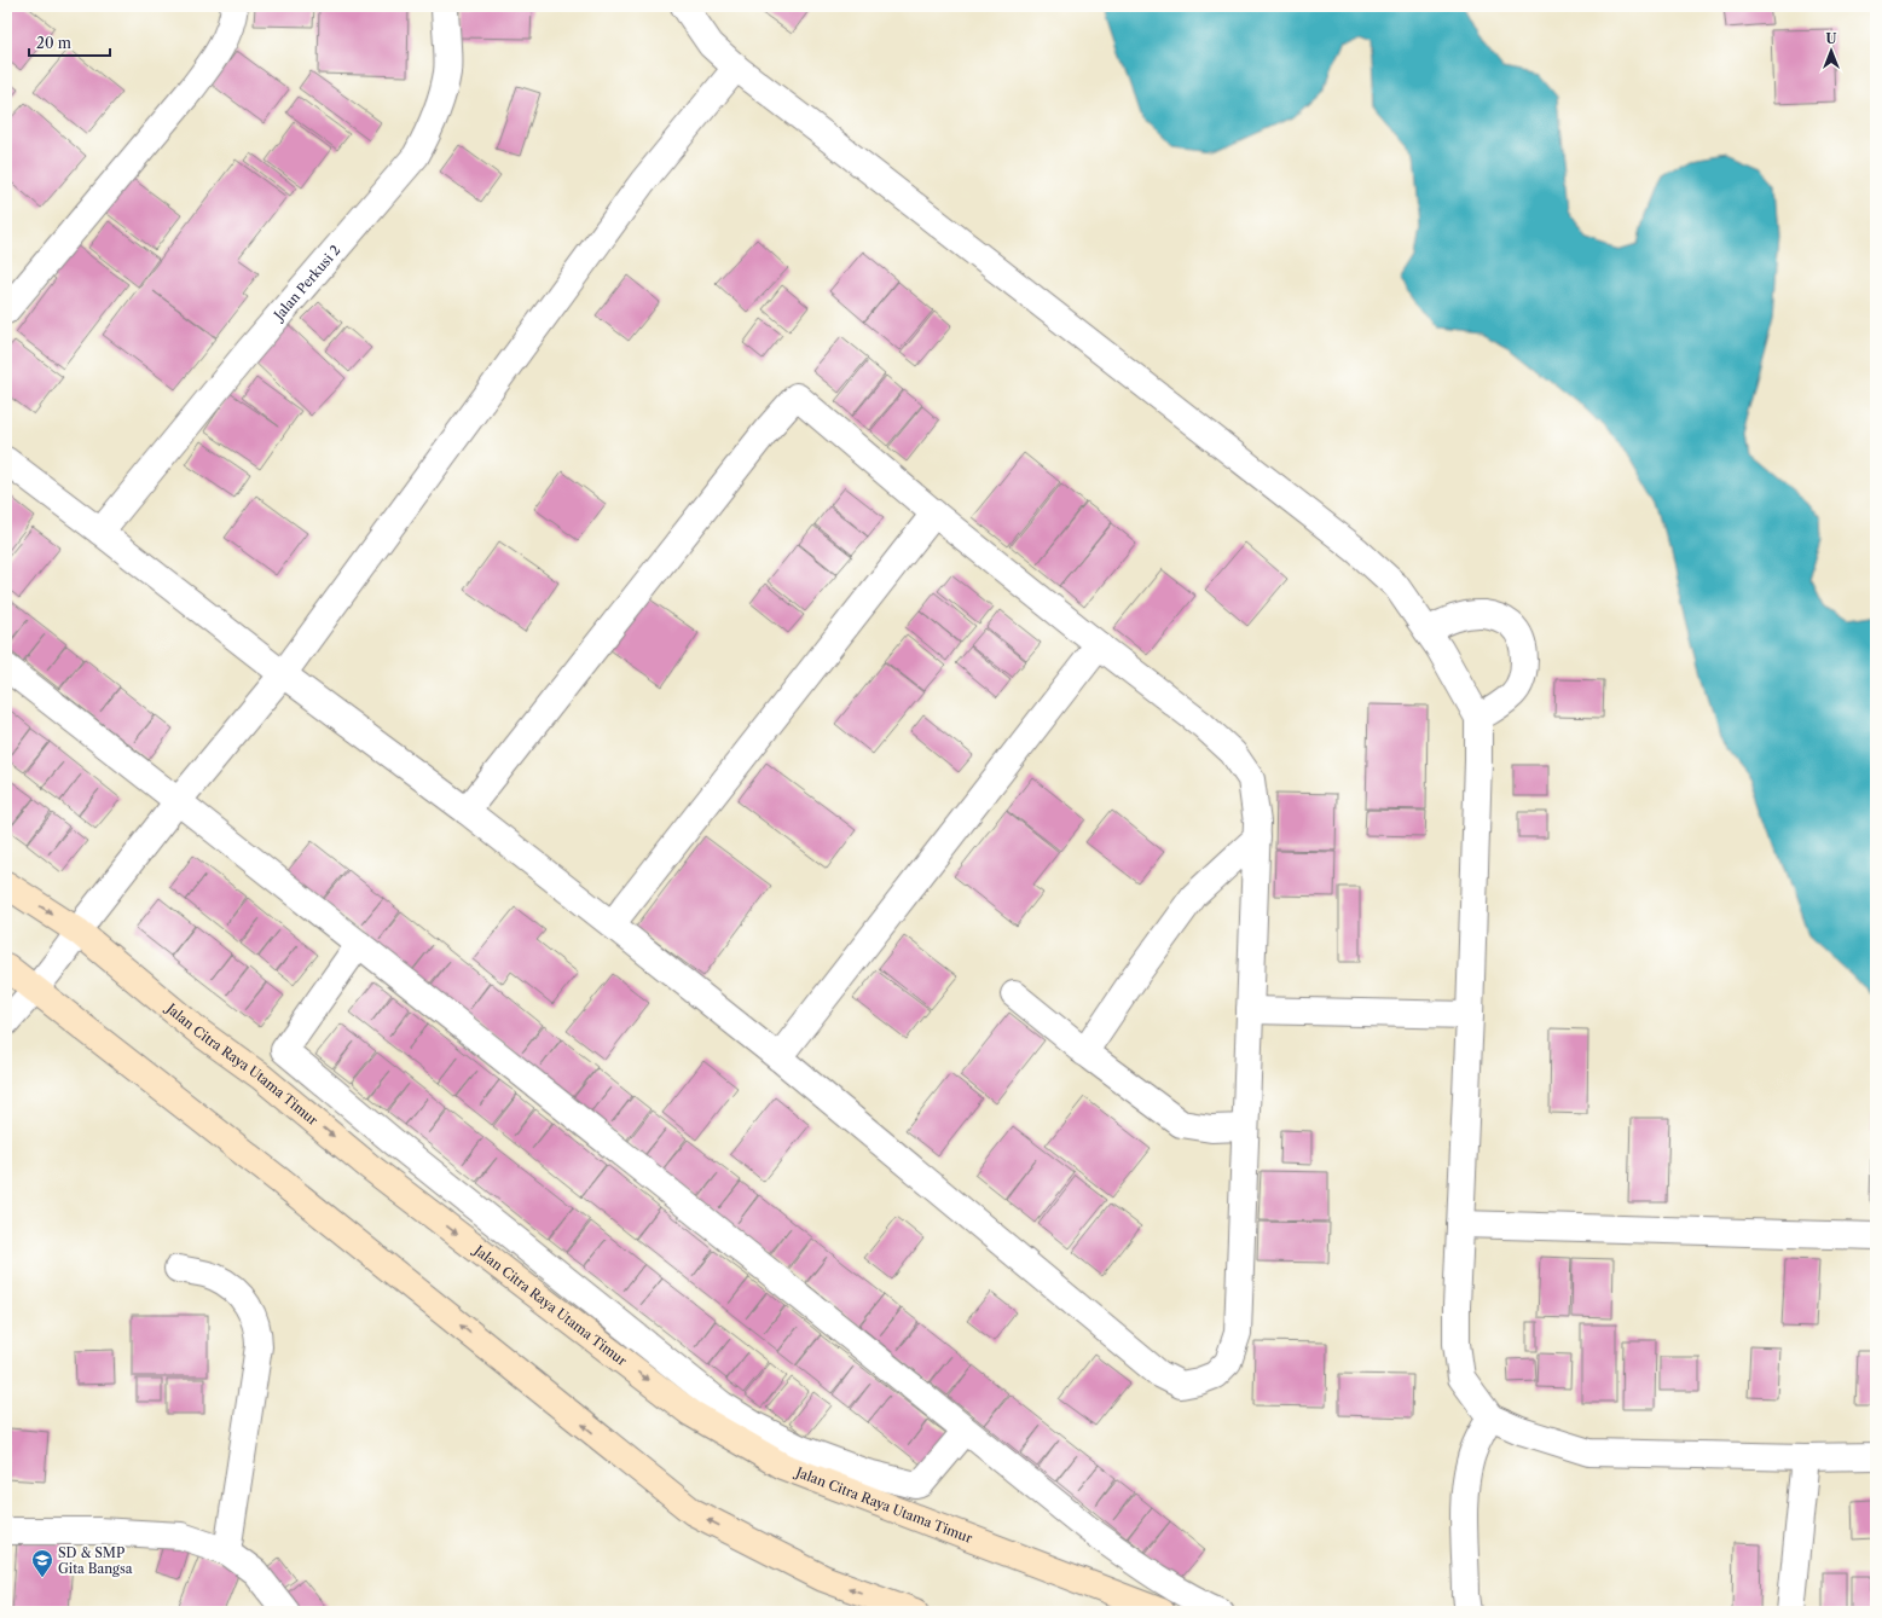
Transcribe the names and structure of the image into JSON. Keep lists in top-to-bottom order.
{
  "streets": {
    "main road": ["Jalan Citra Raya Utama Timur"],
    "street": ["Jalan Perkusi 2"]
  },
  "places": {
    "school or university": ["SD & SMP Gita Bangsa"]
  },
  "scale_bar": "20 m",
  "north": "top"
}
